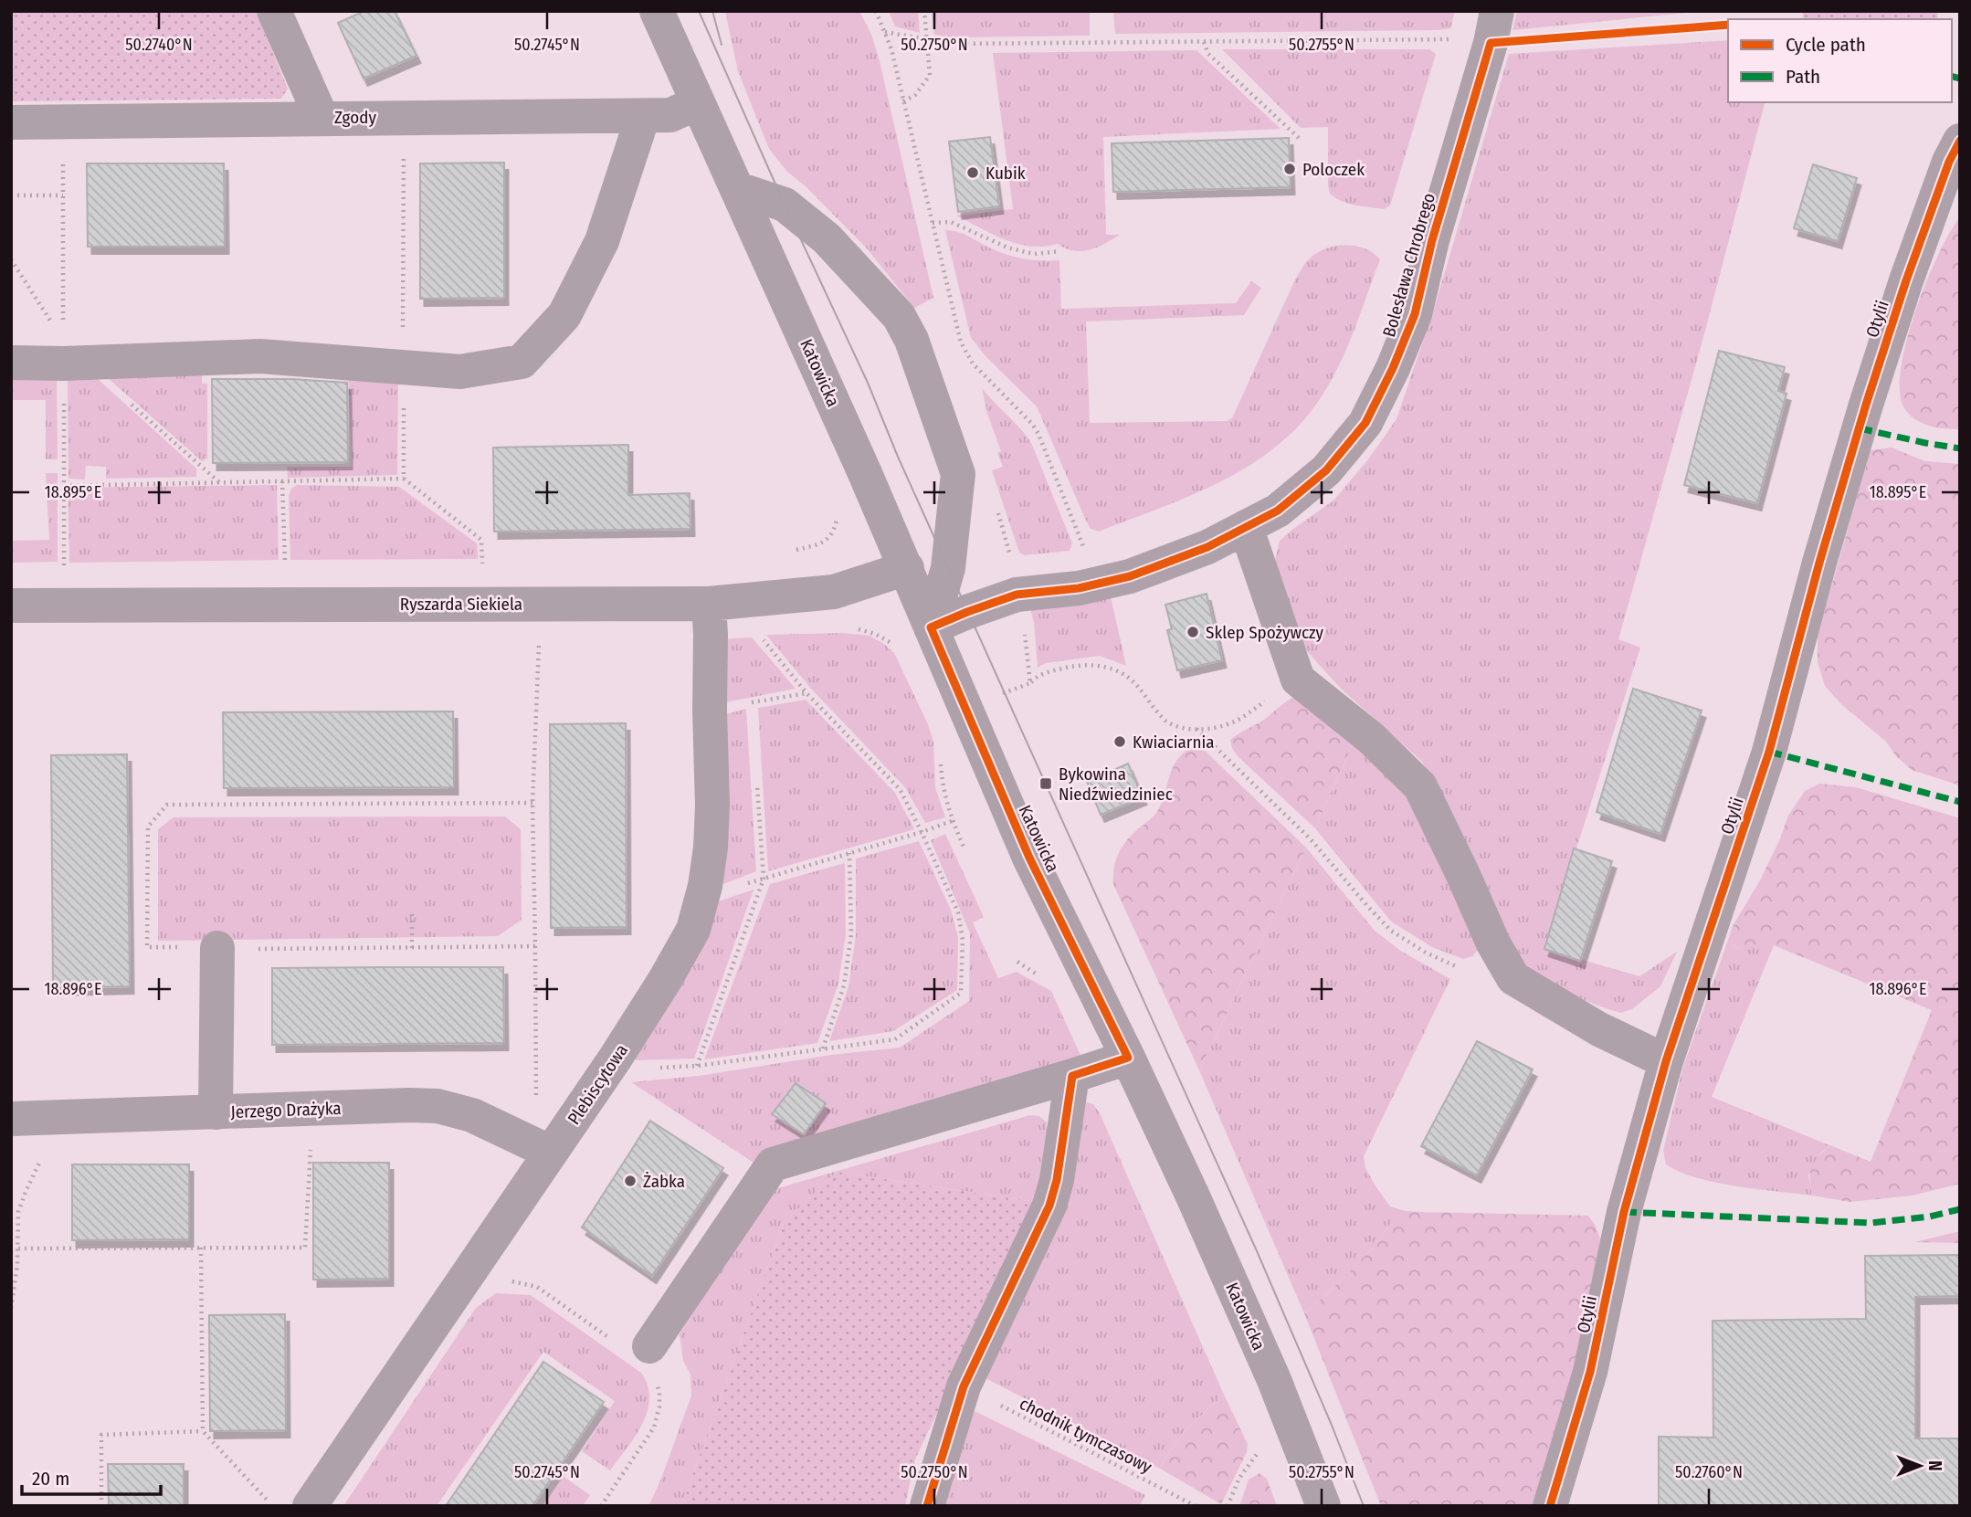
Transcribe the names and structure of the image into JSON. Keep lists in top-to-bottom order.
{
  "streets": {
    "street": [
      "Zgody",
      "Bolesława Chrobrego",
      "Otylii",
      "Katowicka",
      "Ryszarda Siekiela",
      "Plebiscytowa",
      "Jerzego Drażyka"
    ],
    "path": ["chodnik tymczasowy"]
  },
  "crossings": [
    ["Zgody", "Katowicka"],
    ["Bolesława Chrobrego", "Katowicka"],
    ["Katowicka", "Ryszarda Siekiela"],
    ["Ryszarda Siekiela", "Plebiscytowa"],
    ["Plebiscytowa", "Jerzego Drażyka"]
  ],
  "places": {
    "other": [
      "Poloczek",
      "Kubik",
      "Sklep Spożywczy",
      "Kwiaciarnia",
      "Żabka"
    ],
    "transit": ["Bykowina Niedźwiedziniec"]
  },
  "legend": ["Cycle path", "Path"],
  "scale_bar": "20 m",
  "north": "right",
  "coordinates": [
    "50.2740°N",
    "50.2745°N",
    "50.2750°N",
    "50.2755°N",
    "18.895°E",
    "18.896°E",
    "50.2760°N"
  ]
}
